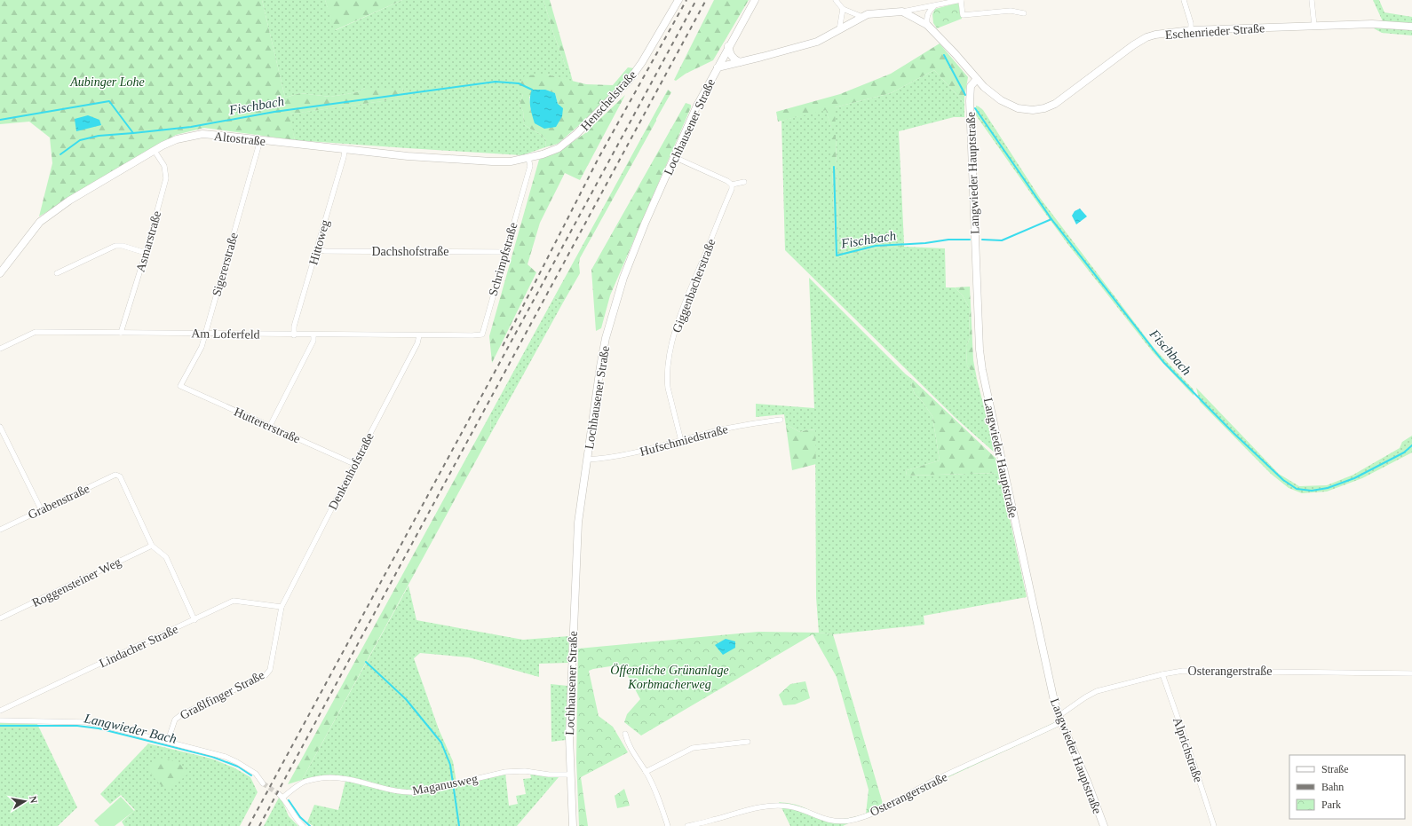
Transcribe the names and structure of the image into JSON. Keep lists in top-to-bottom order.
{
  "streets": {
    "main road": [
      "Eschenrieder Straße",
      "Henschelstraße",
      "Lochhausener Straße",
      "Altostraße",
      "Langwieder Hauptstraße"
    ],
    "street": [
      "Asmarstraße",
      "Hittoweg",
      "Dachshofstraße",
      "Schrimpfstraße",
      "Sigererstraße",
      "Giggenbacherstraße",
      "Am Loferfeld",
      "Huttererstraße",
      "Hufschmiedstraße",
      "Denkenhofstraße",
      "Grabenstraße",
      "Roggensteiner Weg",
      "Lindacher Straße",
      "Osterangerstraße",
      "Graßlfinger Straße",
      "Alprichstraße",
      "Maganusweg"
    ]
  },
  "crossings": [
    ["Eschenrieder Straße", "Langwieder Hauptstraße"],
    ["Henschelstraße", "Altostraße"],
    ["Henschelstraße", "Schrimpfstraße"],
    ["Lochhausener Straße", "Hufschmiedstraße"],
    ["Lochhausener Straße", "Maganusweg"],
    ["Altostraße", "Asmarstraße"],
    ["Altostraße", "Hittoweg"],
    ["Altostraße", "Schrimpfstraße"],
    ["Altostraße", "Sigererstraße"],
    ["Langwieder Hauptstraße", "Osterangerstraße"],
    ["Asmarstraße", "Am Loferfeld"],
    ["Hittoweg", "Dachshofstraße"],
    ["Hittoweg", "Am Loferfeld"],
    ["Dachshofstraße", "Schrimpfstraße"],
    ["Schrimpfstraße", "Am Loferfeld"],
    ["Sigererstraße", "Am Loferfeld"],
    ["Sigererstraße", "Huttererstraße"],
    ["Giggenbacherstraße", "Hufschmiedstraße"],
    ["Am Loferfeld", "Denkenhofstraße"],
    ["Huttererstraße", "Denkenhofstraße"],
    ["Denkenhofstraße", "Lindacher Straße"],
    ["Denkenhofstraße", "Graßlfinger Straße"],
    ["Grabenstraße", "Roggensteiner Weg"],
    ["Lindacher Straße", "Graßlfinger Straße"],
    ["Osterangerstraße", "Alprichstraße"]
  ],
  "water": ["Fischbach", "Langwieder Bach"],
  "parks": ["Aubinger Lohe", "Öffentliche Grünanlage Korbmacherweg"],
  "legend": ["Straße", "Bahn", "Park"],
  "north": "right"
}
